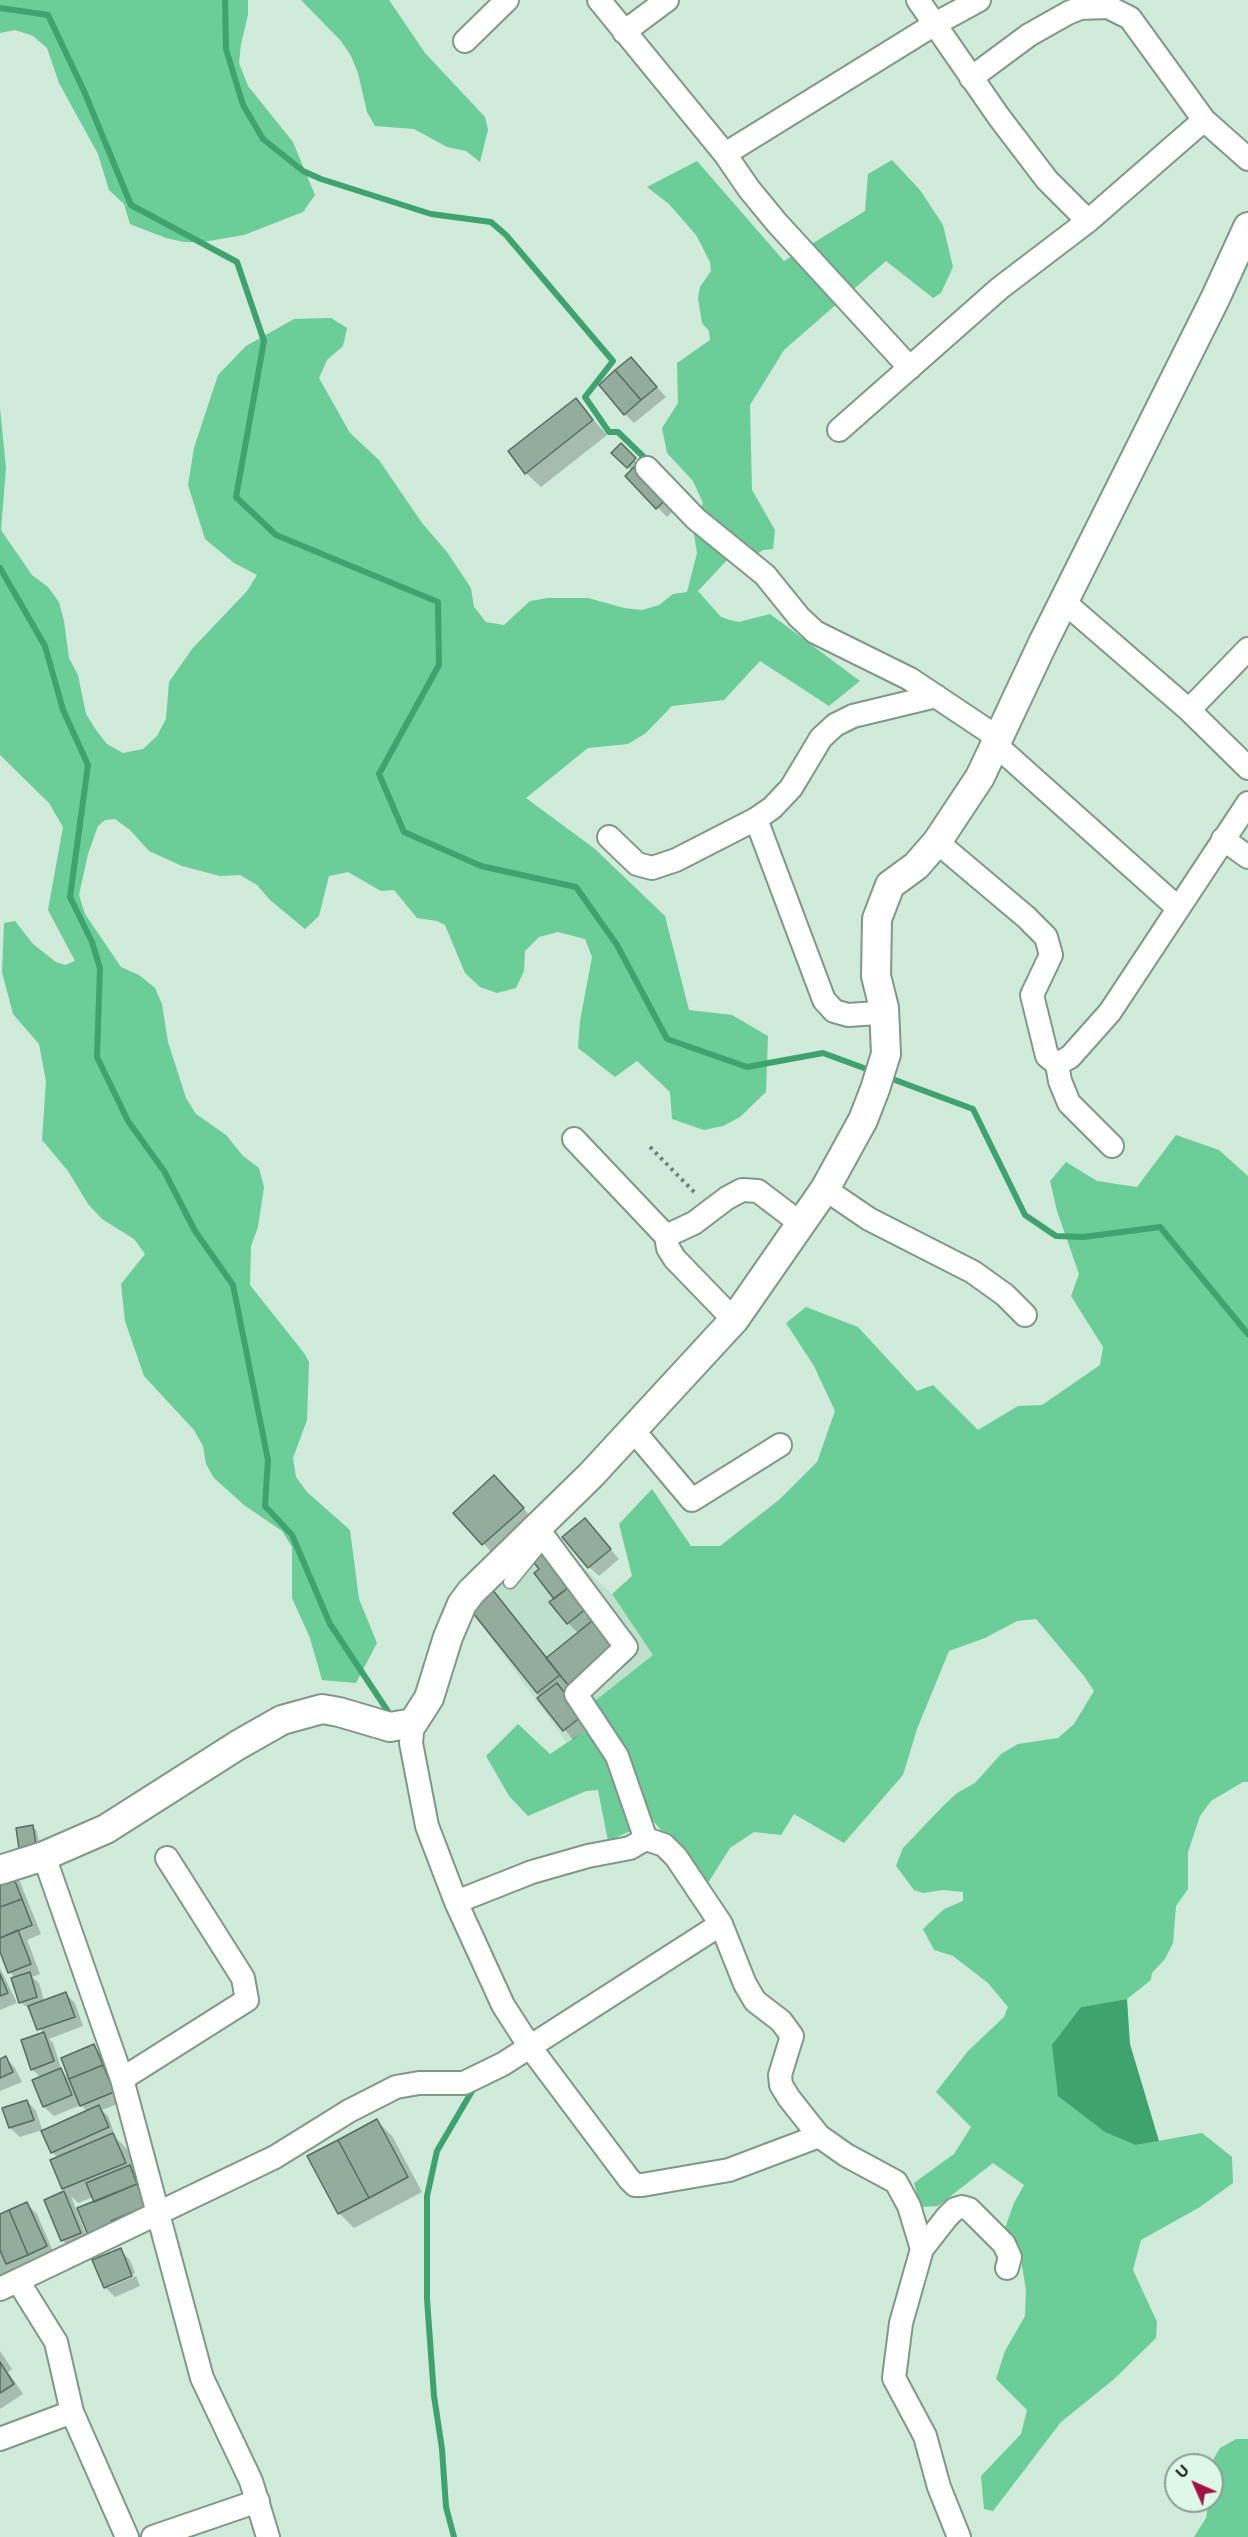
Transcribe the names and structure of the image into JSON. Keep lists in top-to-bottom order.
{
  "north": "top left"
}
